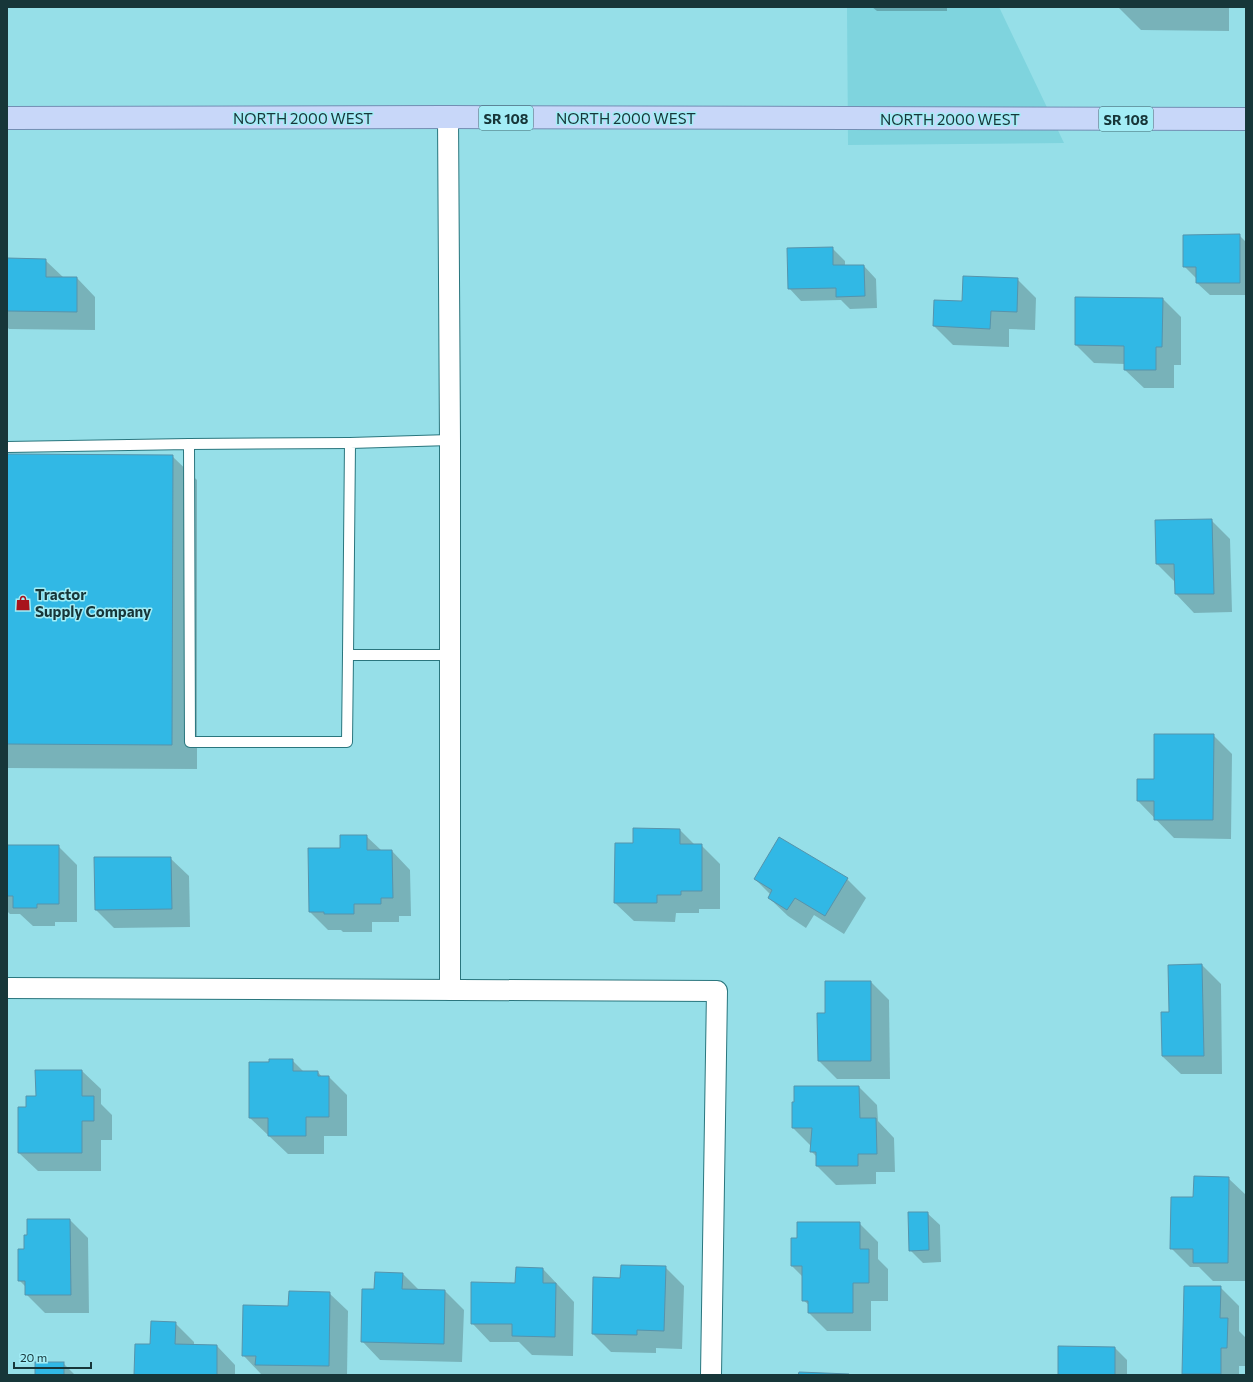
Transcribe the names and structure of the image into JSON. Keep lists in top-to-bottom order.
{
  "streets": {
    "main road": ["NORTH 2000 WEST", "SR 108"]
  },
  "places": {
    "shop": ["Tractor Supply Company"]
  },
  "scale_bar": "20 m"
}
